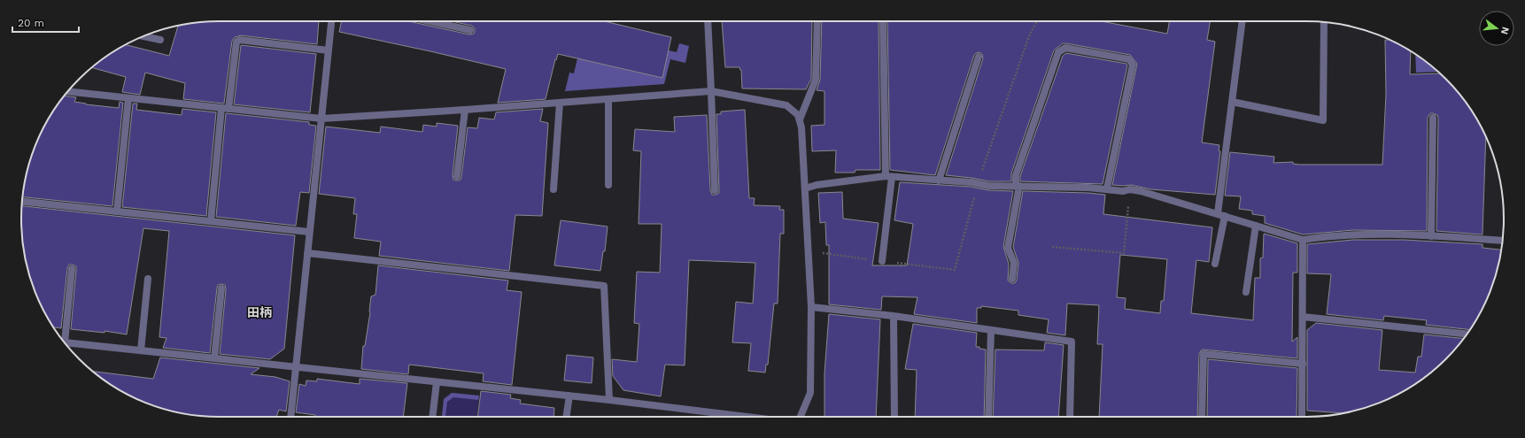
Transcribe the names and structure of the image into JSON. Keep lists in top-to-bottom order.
{
  "districts": ["田柄"],
  "scale_bar": "20 m",
  "north": "right"
}
